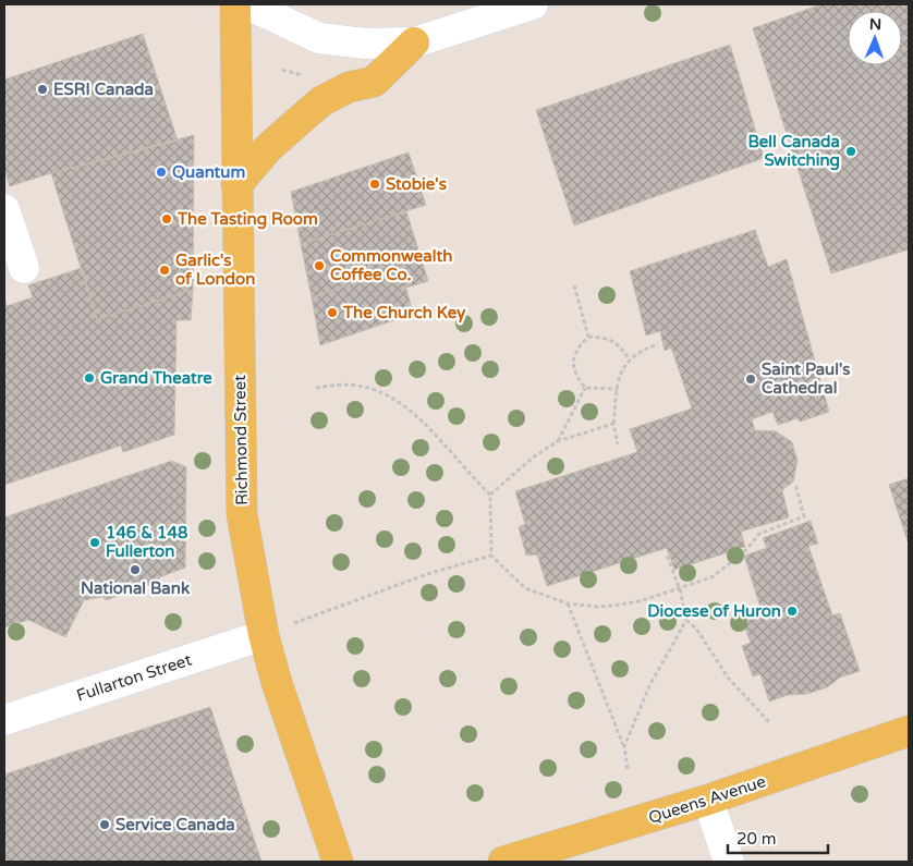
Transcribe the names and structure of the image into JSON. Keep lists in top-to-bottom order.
{
  "streets": {
    "main road": ["Richmond Street", "Queens Avenue"],
    "street": ["Fullarton Street"]
  },
  "crossings": [
    ["Richmond Street", "Fullarton Street"]
  ],
  "places": [
    "ESRI Canada",
    "Bell Canada Switching",
    "Quantum",
    "Stobie's",
    "The Tasting Room",
    "Commonwealth Coffee Co.",
    "Garlic's of London",
    "The Church Key",
    "Grand Theatre",
    "Saint Paul's Cathedral",
    "146 & 148 Fullerton",
    "National Bank",
    "Diocese of Huron",
    "Service Canada"
  ],
  "scale_bar": "20 m",
  "north": "top"
}
